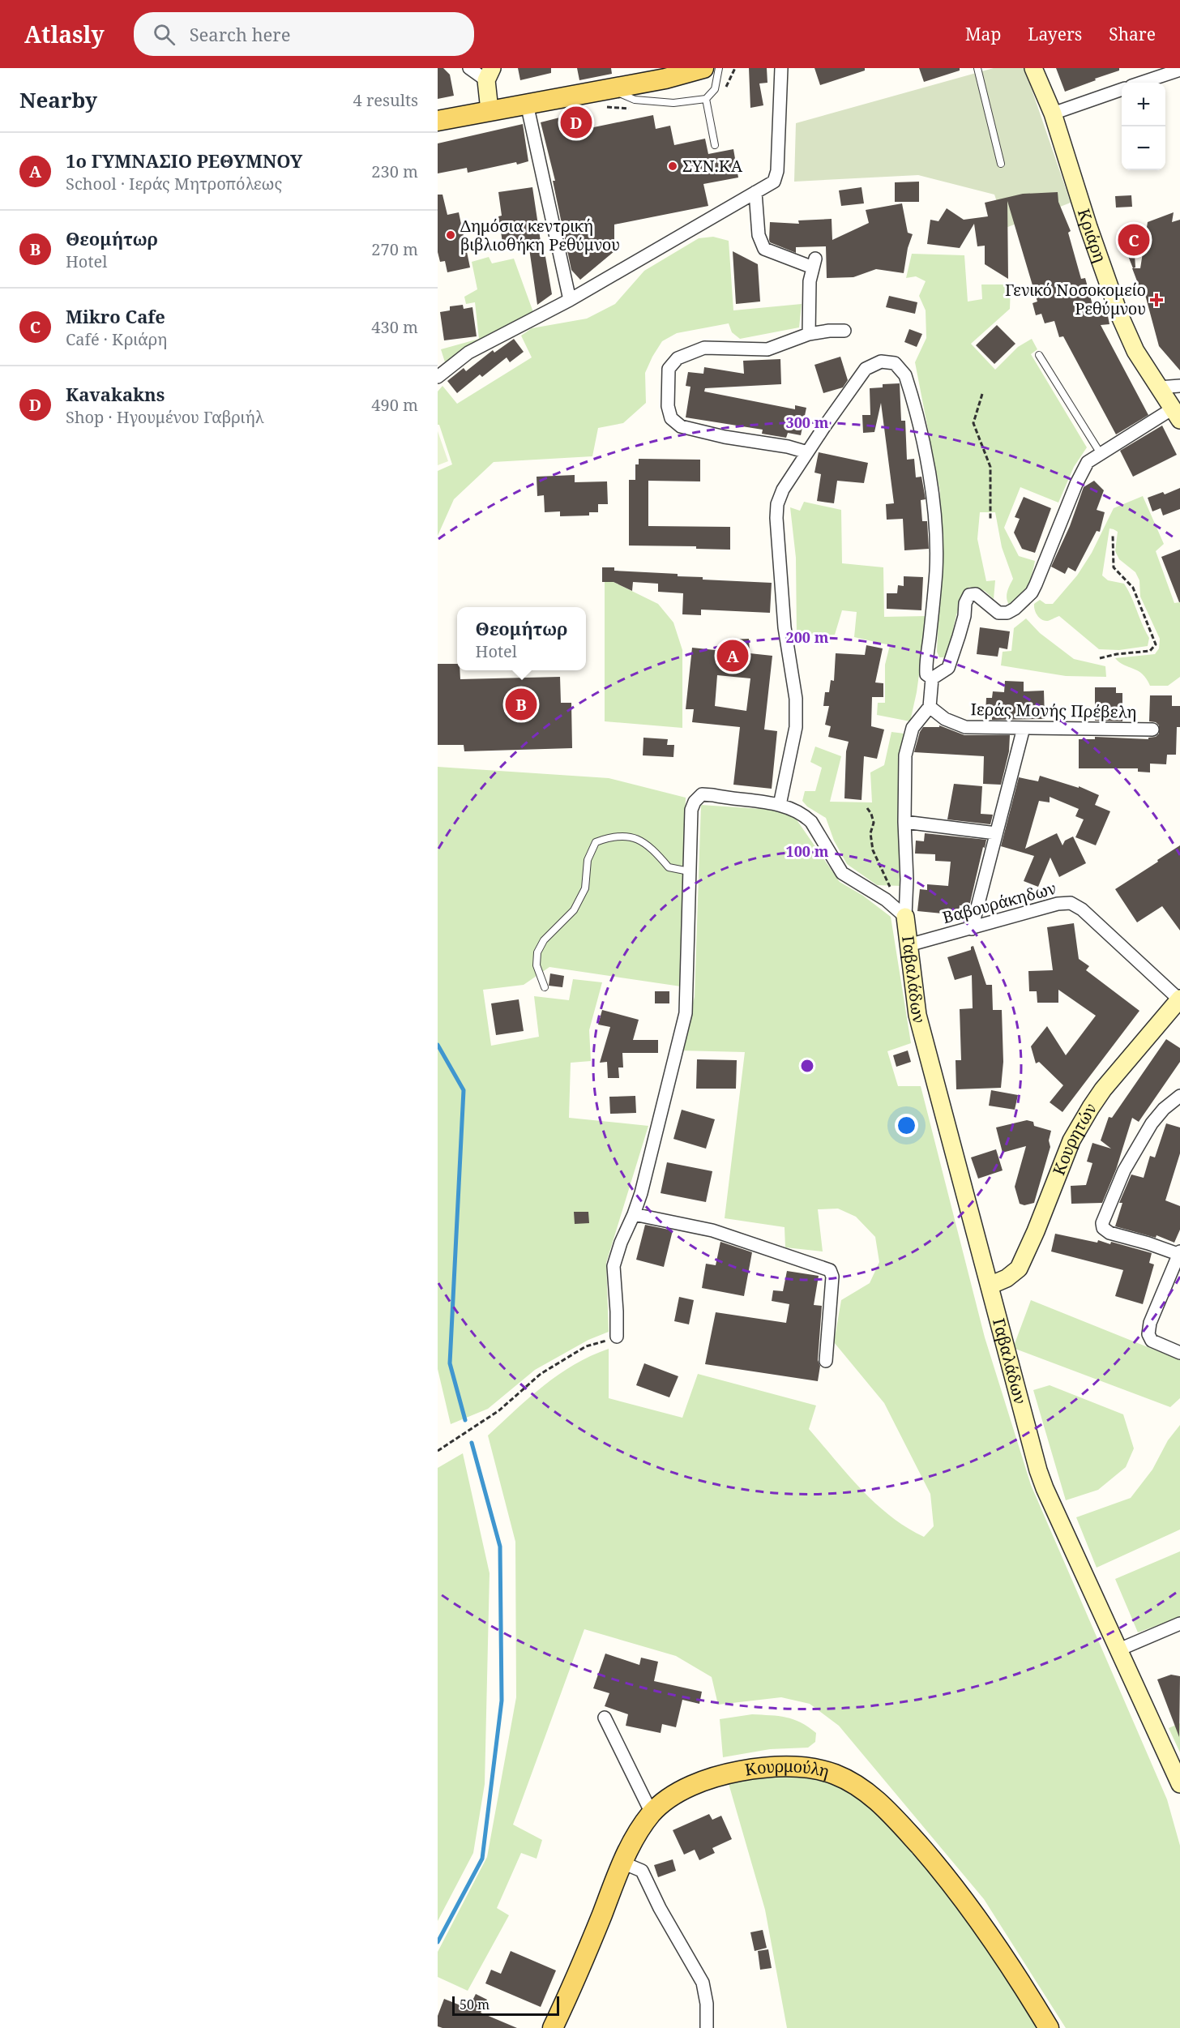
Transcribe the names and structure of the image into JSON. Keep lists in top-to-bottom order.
{
  "streets": {
    "main road": ["Κουρμούλη"],
    "street": [
      "Κριάρη",
      "Ιεράς Μονής Πρέβελη",
      "Βαβουράκηδων",
      "Γαβαλάδων",
      "Κουρητών"
    ]
  },
  "crossings": [
    ["Βαβουράκηδων", "Γαβαλάδων"],
    ["Βαβουράκηδων", "Κουρητών"],
    ["Γαβαλάδων", "Κουρητών"]
  ],
  "places": {
    "other": ["ΣΥΝ.ΚΑ", "Δημόσια κεντρική βιβλιοθήκη Ρεθύμνου"],
    "health": ["Γενικό Νοσοκομείο Ρεθύμνου"]
  },
  "scale_bar": "50 m",
  "page": {
    "header": "Atlasly",
    "search": "Search here",
    "nav": ["Map", "Layers", "Share"],
    "heading": ["Nearby", "4 results"],
    "map_buttons": ["+", "−"],
    "pins": [
      "D",
      "C",
      "A",
      "B"
    ],
    "list": [
      {
        "mark": "A",
        "name": "1ο ΓΥΜΝΑΣΙΟ ΡΕΘΥΜΝΟΥ",
        "note": "School · Ιεράς Μητροπόλεως",
        "value": "230 m"
      },
      {
        "mark": "B",
        "name": "Θεομήτωρ",
        "note": "Hotel",
        "value": "270 m"
      },
      {
        "mark": "C",
        "name": "Mikro Cafe",
        "note": "Café · Κριάρη",
        "value": "430 m"
      },
      {
        "mark": "D",
        "name": "Kavakakns",
        "note": "Shop · Ηγουμένου Γαβριήλ",
        "value": "490 m"
      }
    ],
    "popup": ["Θεομήτωρ", "Hotel"],
    "scale": "50 m"
  },
  "rings": ["300 m", "200 m", "100 m"]
}
